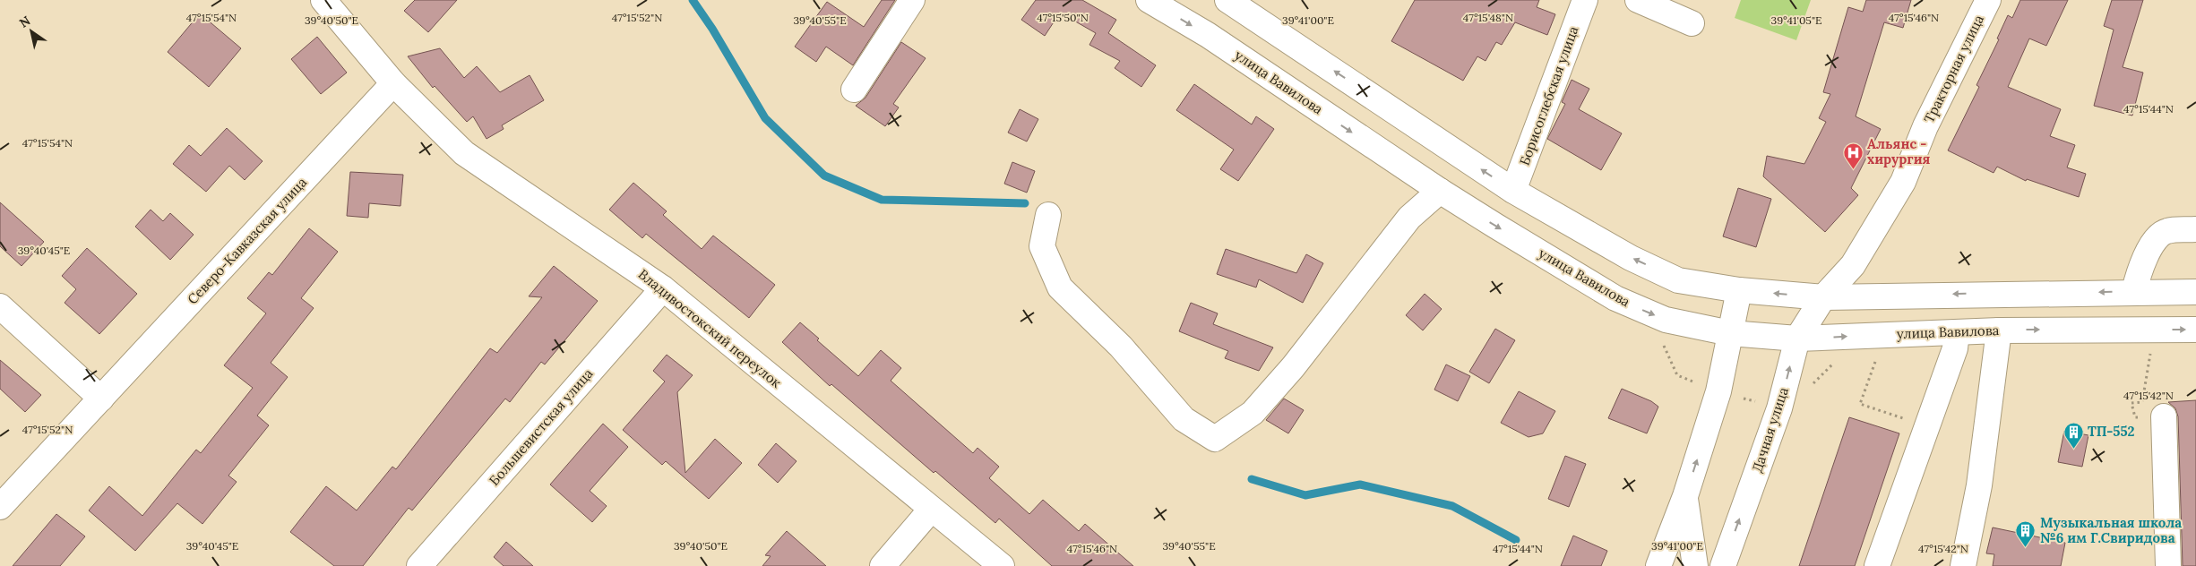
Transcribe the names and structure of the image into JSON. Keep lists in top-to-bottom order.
{
  "streets": {
    "main road": [
      "Тракторная улица",
      "улица Вавилова",
      "Борисоглебская улица",
      "Северо-Кавказская улица",
      "Владивостокский переулок",
      "Большевистская улица",
      "Дачная улица"
    ]
  },
  "crossings": [
    ["Тракторная улица", "Дачная улица"],
    ["улица Вавилова", "Дачная улица"],
    ["Северо-Кавказская улица", "Владивостокский переулок"],
    ["Владивостокский переулок", "Большевистская улица"]
  ],
  "places": {
    "hospital": ["Альянс - хирургия"],
    "building": ["ТП-552", "Музыкальная школа №6 им Г.Свиридова"]
  },
  "north": "top left",
  "coordinates": [
    "47°15'54\"N",
    "47°15'52\"N",
    "47°15'50\"N",
    "47°15'48\"N",
    "47°15'46\"N",
    "39°40'50\"E",
    "39°40'55\"E",
    "39°41'00\"E",
    "39°41'05\"E",
    "47°15'44\"N",
    "39°40'45\"E",
    "47°15'42\"N"
  ]
}
